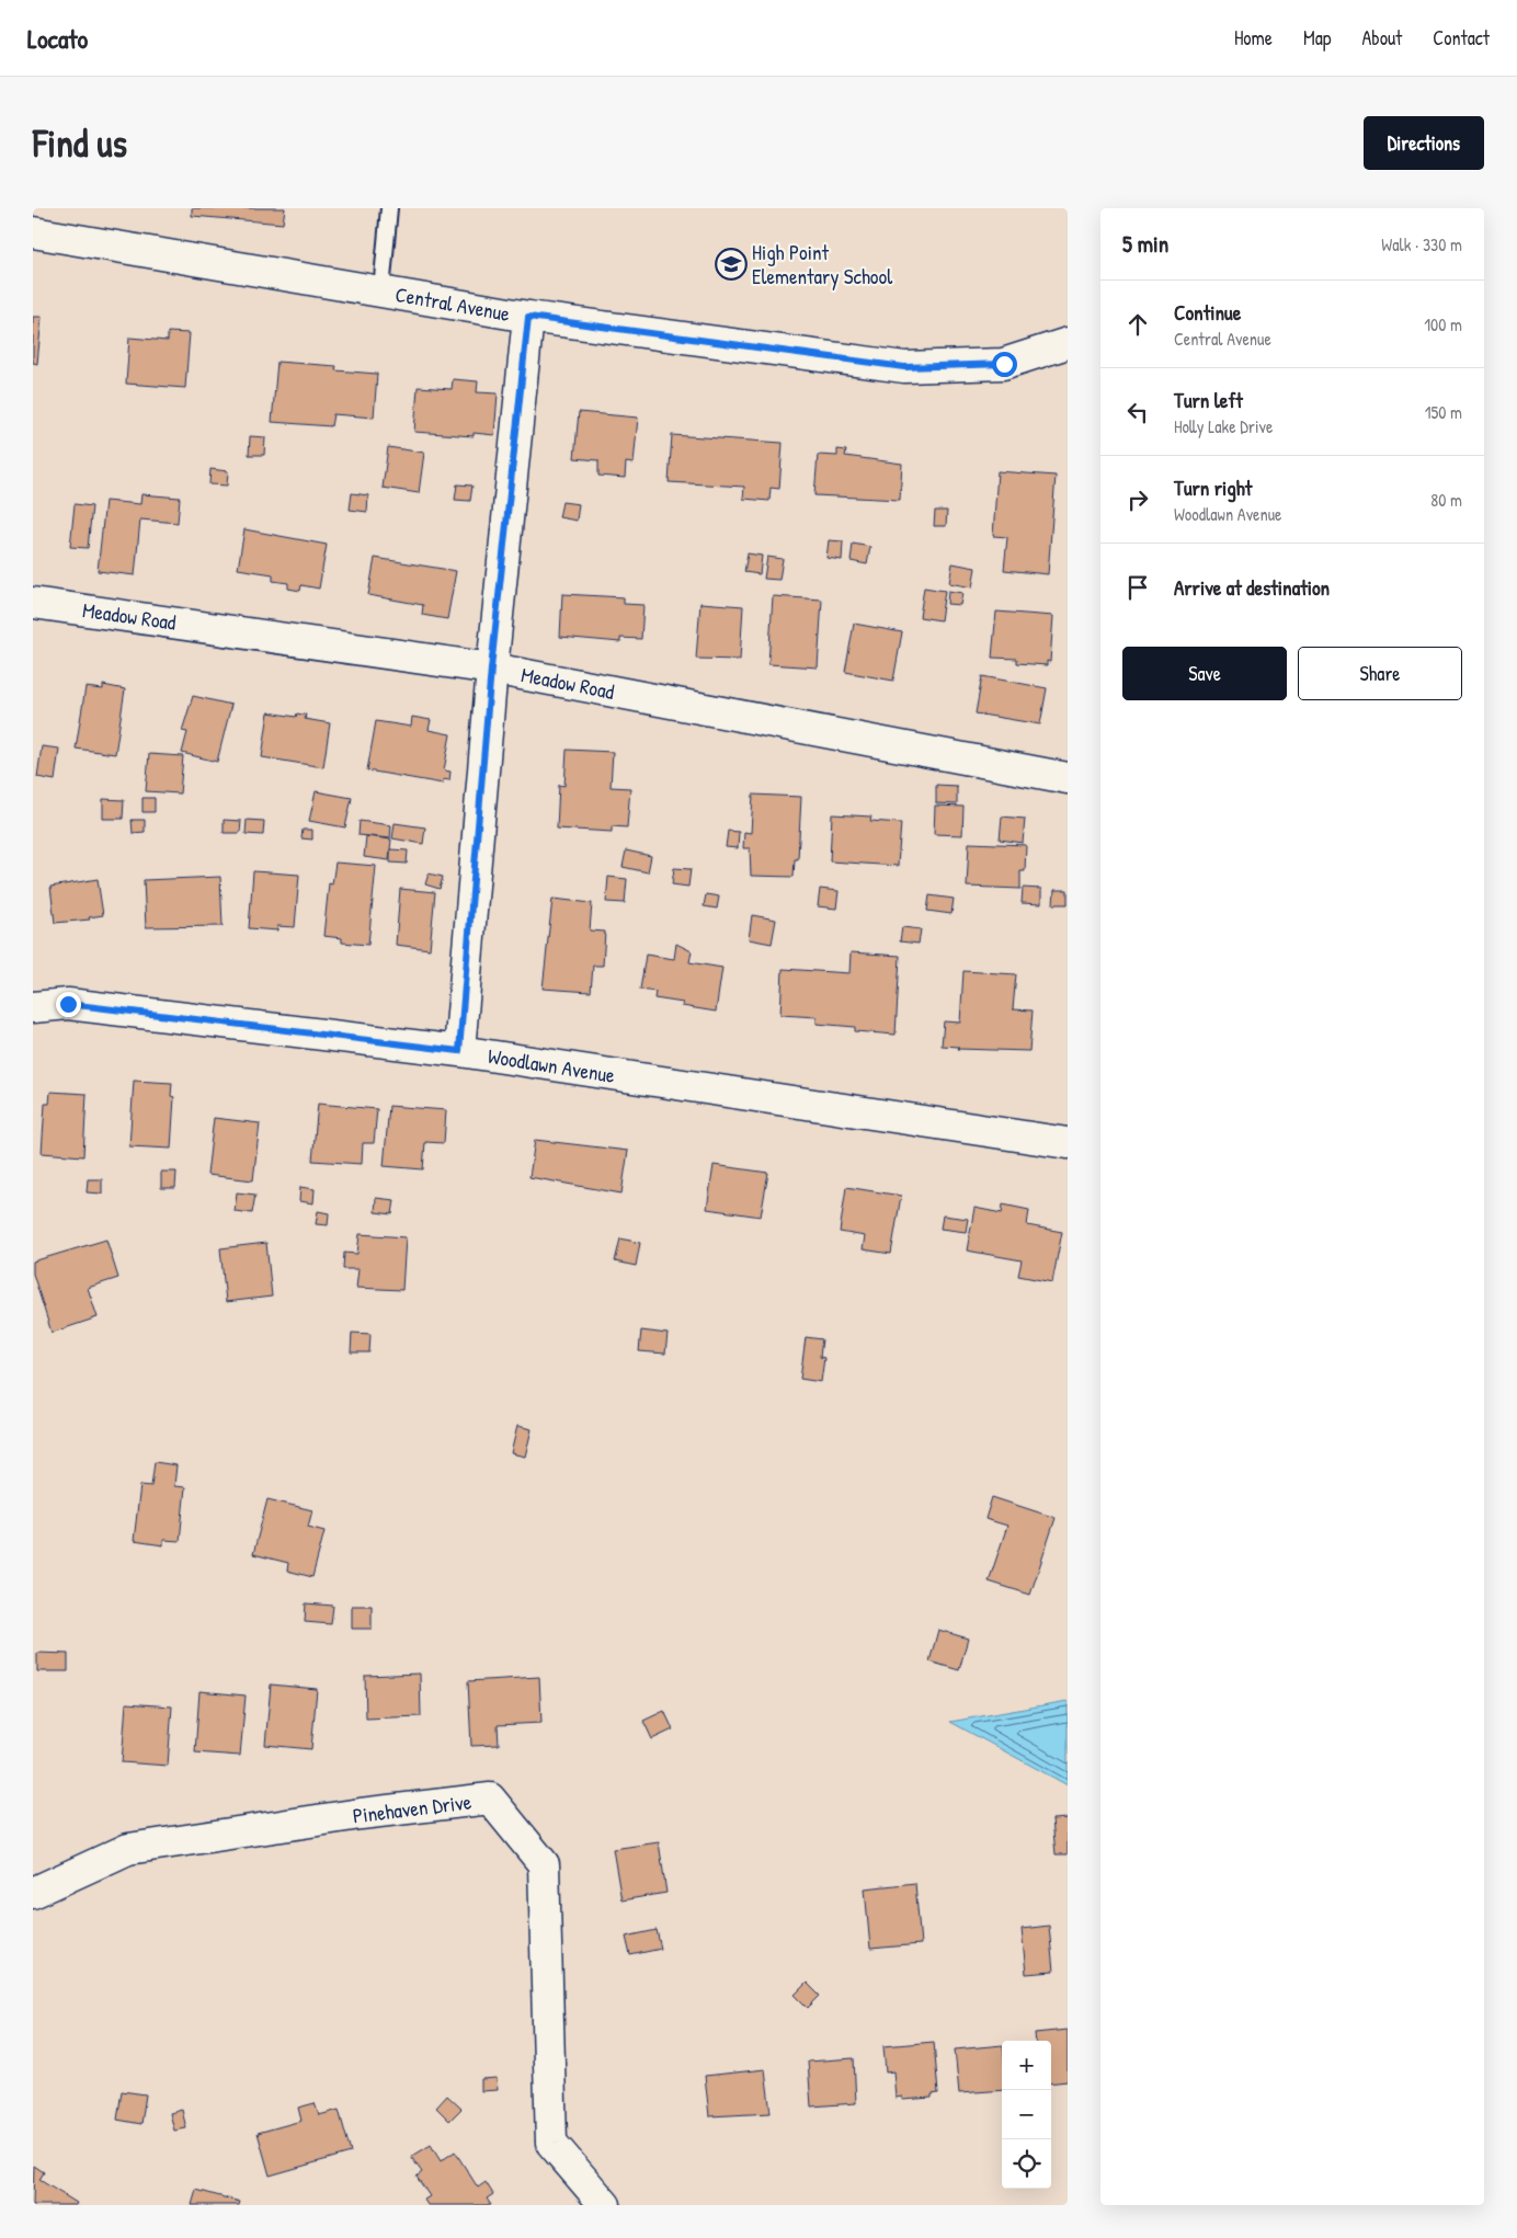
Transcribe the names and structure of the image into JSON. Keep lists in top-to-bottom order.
{
  "streets": {
    "street": [
      "Central Avenue",
      "Meadow Road",
      "Woodlawn Avenue",
      "Pinehaven Drive"
    ]
  },
  "places": {
    "school or university": ["High Point Elementary School"]
  },
  "page": {
    "header": "Locato",
    "nav": [
      "Home",
      "Map",
      "About",
      "Contact"
    ],
    "buttons": [
      "Directions",
      ["Save", "Share"]
    ],
    "title": "Find us",
    "heading": ["5 min", "Walk · 330 m"],
    "list": [
      ["Continue", "Central Avenue", "100 m"],
      ["Turn left", "Holly Lake Drive", "150 m"],
      ["Turn right", "Woodlawn Avenue", "80 m"],
      "Arrive at destination"
    ],
    "map_buttons": ["+", "−"]
  }
}
